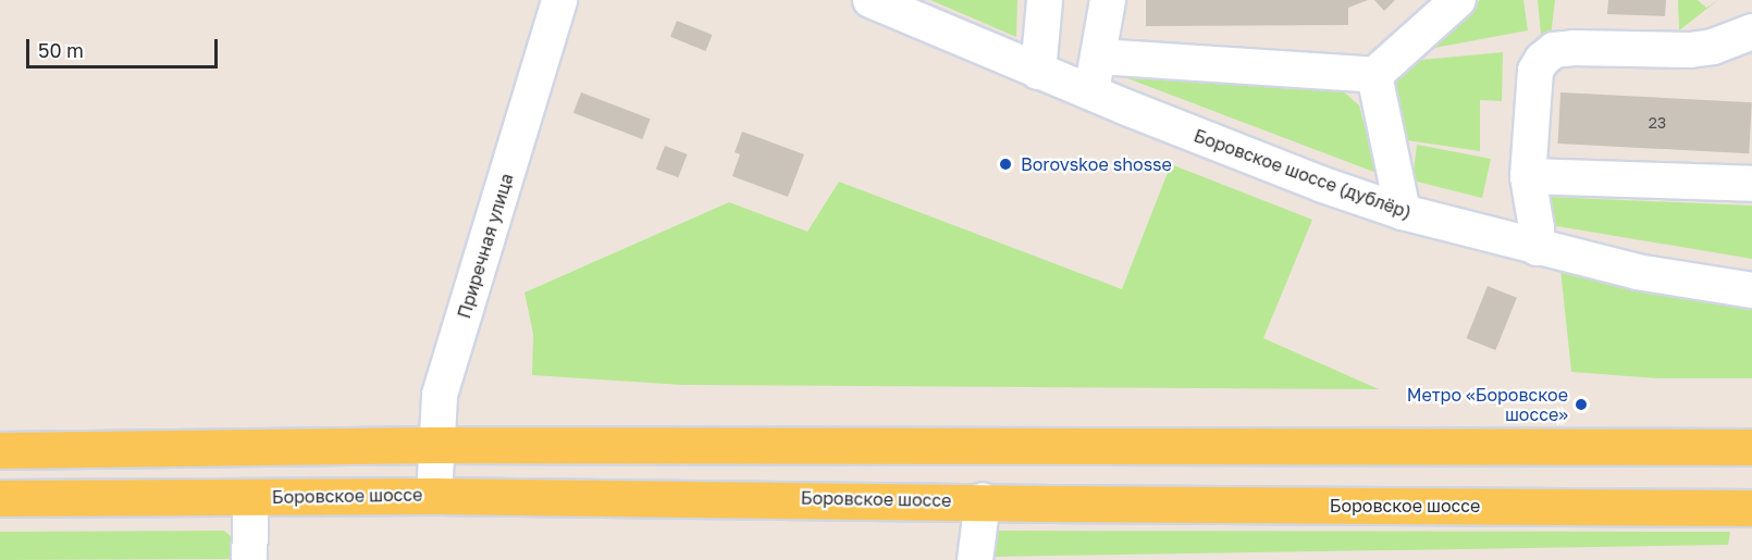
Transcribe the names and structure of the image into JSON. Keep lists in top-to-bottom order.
{
  "streets": {
    "main road": ["Боровское шоссе"],
    "street": ["Боровское шоссе (дублёр)", "Приречная улица"]
  },
  "crossings": [
    ["Приречная улица", "Боровское шоссе"]
  ],
  "places": ["Borovskoe shosse", "Метро «Боровское шоссе»"],
  "house_numbers": ["23"],
  "scale_bar": "50 m"
}
